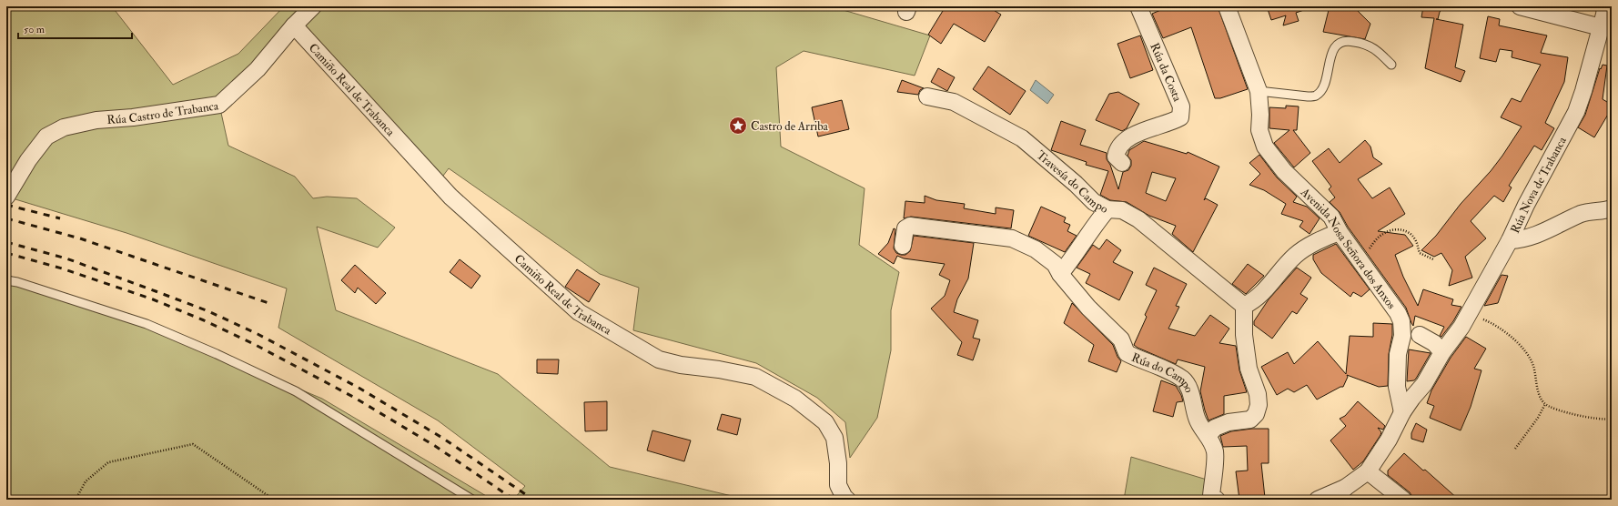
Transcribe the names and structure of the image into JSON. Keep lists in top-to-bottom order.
{
  "streets": {
    "street": [
      "Rúa da Costa",
      "Camiño Real de Trabanca",
      "Rúa Castro de Trabanca",
      "Travesía do Campo",
      "Rúa Nova de Trabanca",
      "Avenida Nosa Señora dos Anxos",
      "Rúa do Campo"
    ]
  },
  "crossings": [
    ["Camiño Real de Trabanca", "Rúa Castro de Trabanca"],
    ["Rúa Nova de Trabanca", "Avenida Nosa Señora dos Anxos"]
  ],
  "places": {
    "place": ["Castro de Arriba"]
  },
  "scale_bar": "50 m"
}
